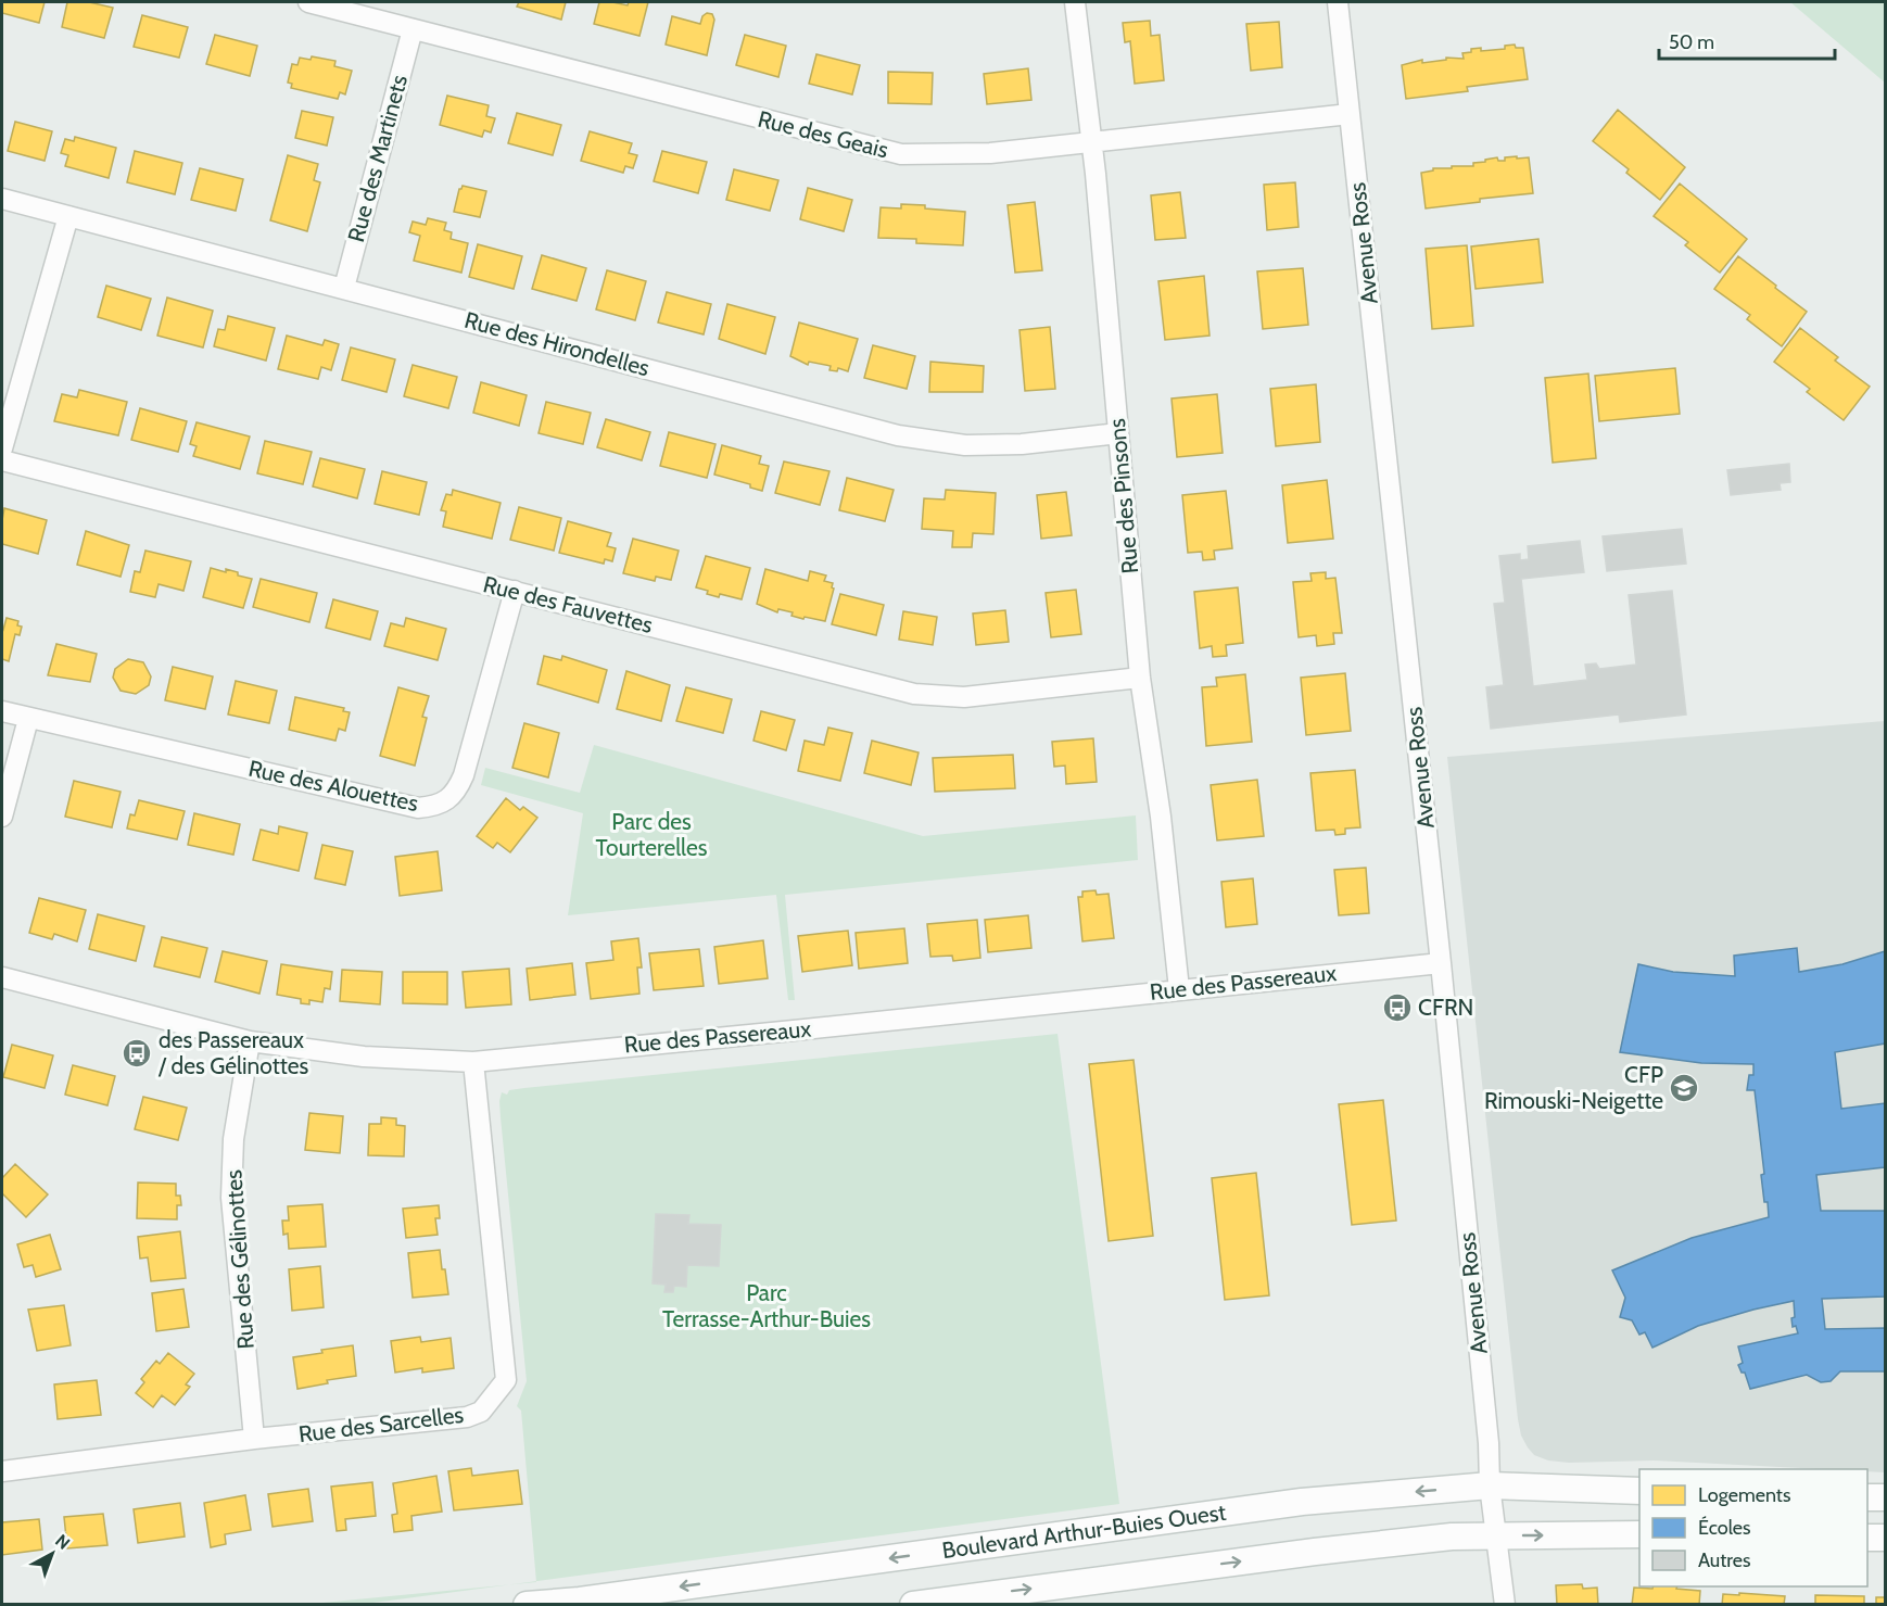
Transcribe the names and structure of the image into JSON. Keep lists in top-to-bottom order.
{
  "streets": {
    "street": [
      "Rue des Geais",
      "Rue des Martinets",
      "Avenue Ross",
      "Rue des Hirondelles",
      "Rue des Pinsons",
      "Rue des Fauvettes",
      "Rue des Alouettes",
      "Rue des Passereaux",
      "Rue des Gélinottes",
      "Rue des Sarcelles",
      "Boulevard Arthur-Buies Ouest"
    ]
  },
  "crossings": [
    ["Rue des Geais", "Rue des Martinets"],
    ["Rue des Geais", "Avenue Ross"],
    ["Rue des Geais", "Rue des Pinsons"],
    ["Rue des Martinets", "Rue des Hirondelles"],
    ["Avenue Ross", "Rue des Passereaux"],
    ["Avenue Ross", "Boulevard Arthur-Buies Ouest"],
    ["Rue des Hirondelles", "Rue des Pinsons"],
    ["Rue des Pinsons", "Rue des Fauvettes"],
    ["Rue des Pinsons", "Rue des Passereaux"],
    ["Rue des Fauvettes", "Rue des Alouettes"],
    ["Rue des Passereaux", "Rue des Gélinottes"],
    ["Rue des Passereaux", "Rue des Sarcelles"],
    ["Rue des Gélinottes", "Rue des Sarcelles"]
  ],
  "parks": ["Parc des Tourterelles", "Parc Terrasse-Arthur-Buies"],
  "places": {
    "bus stop": ["CFRN", "des Passereaux / des Gélinottes"],
    "school or university": ["CFP Rimouski-Neigette"]
  },
  "legend": ["Logements", "Écoles", "Autres"],
  "scale_bar": "50 m",
  "north": "top right"
}
